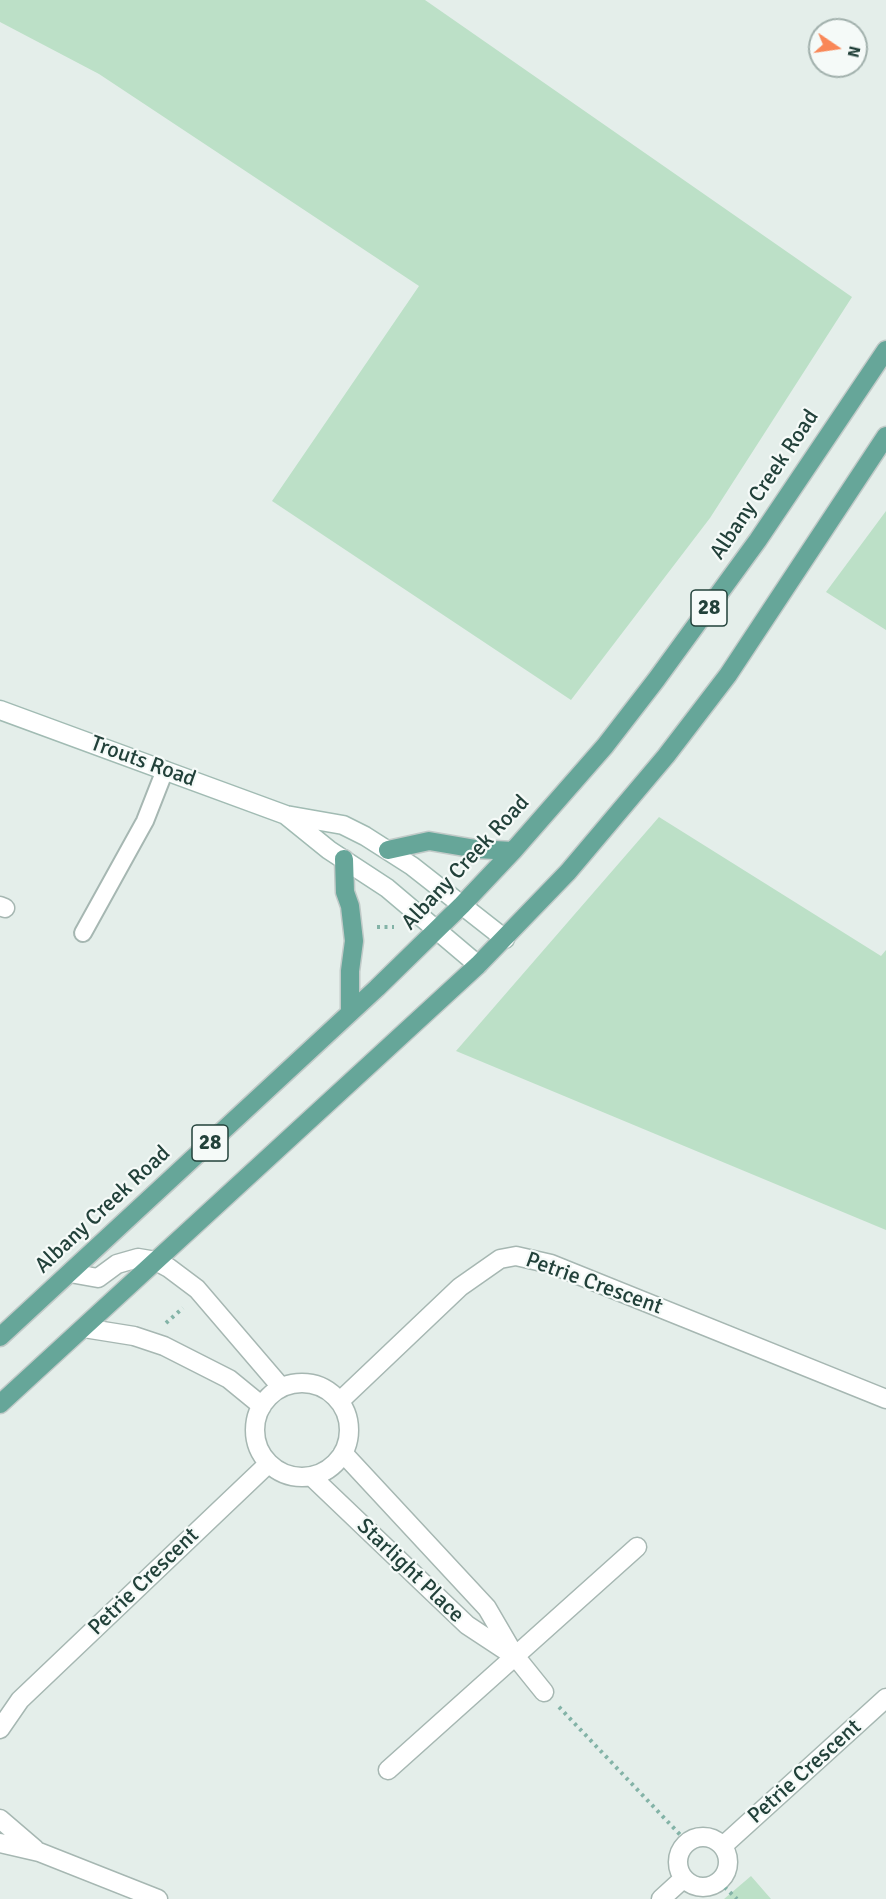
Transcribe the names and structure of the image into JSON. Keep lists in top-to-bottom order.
{
  "streets": {
    "main road": ["Albany Creek Road", "28"],
    "street": ["Trouts Road", "Petrie Crescent", "Starlight Place"]
  },
  "crossings": [
    ["Albany Creek Road", "Trouts Road"],
    ["28", "Trouts Road"],
    ["Petrie Crescent", "Starlight Place"]
  ],
  "north": "right"
}
